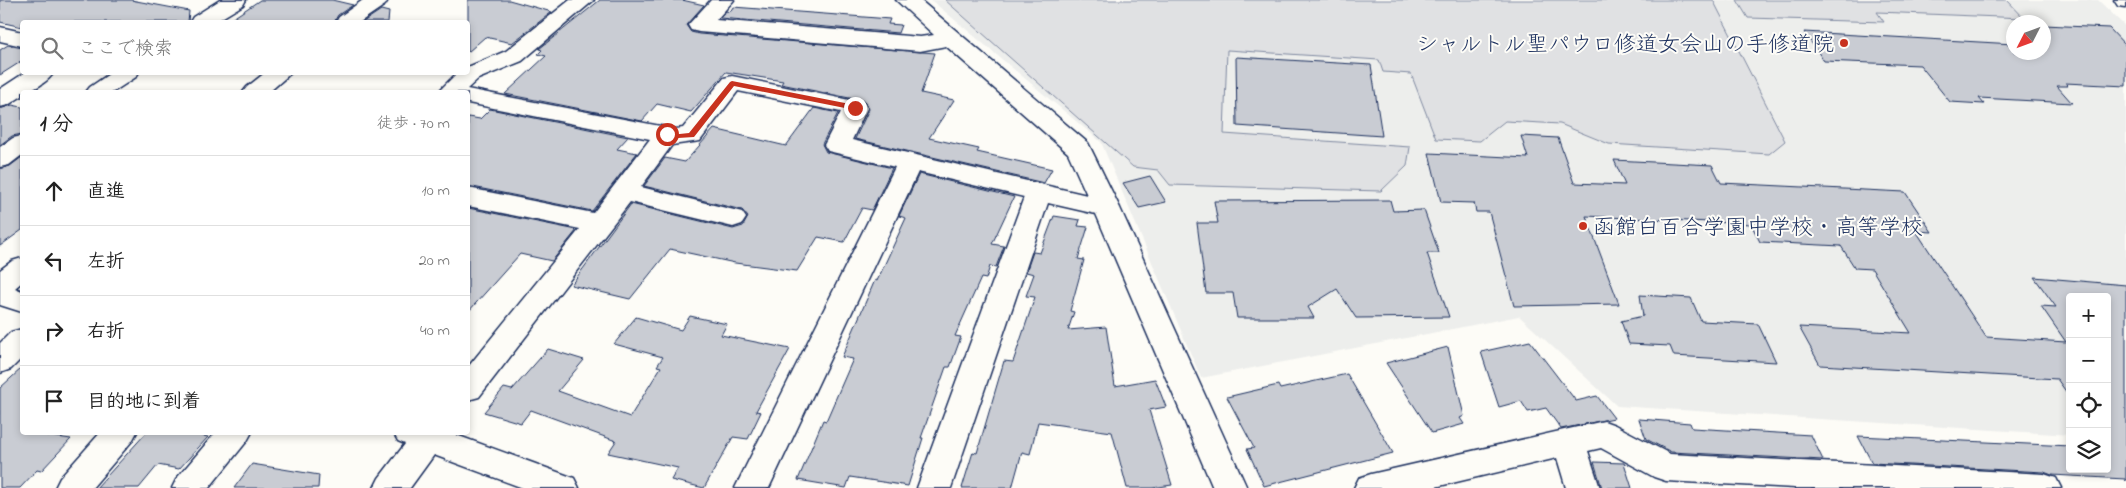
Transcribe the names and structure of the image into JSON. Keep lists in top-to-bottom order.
{
  "places": ["シャルトル聖パウロ修道女会山の手修道院", "函館白百合学園中学校・高等学校"],
  "north": "bottom left",
  "page": {
    "search": "ここで検索",
    "heading": ["1 分", "徒歩 · 70 m"],
    "list": [
      ["直進", "10 m"],
      ["左折", "20 m"],
      ["右折", "40 m"],
      "目的地に到着"
    ],
    "map_buttons": ["+", "−"]
  }
}
